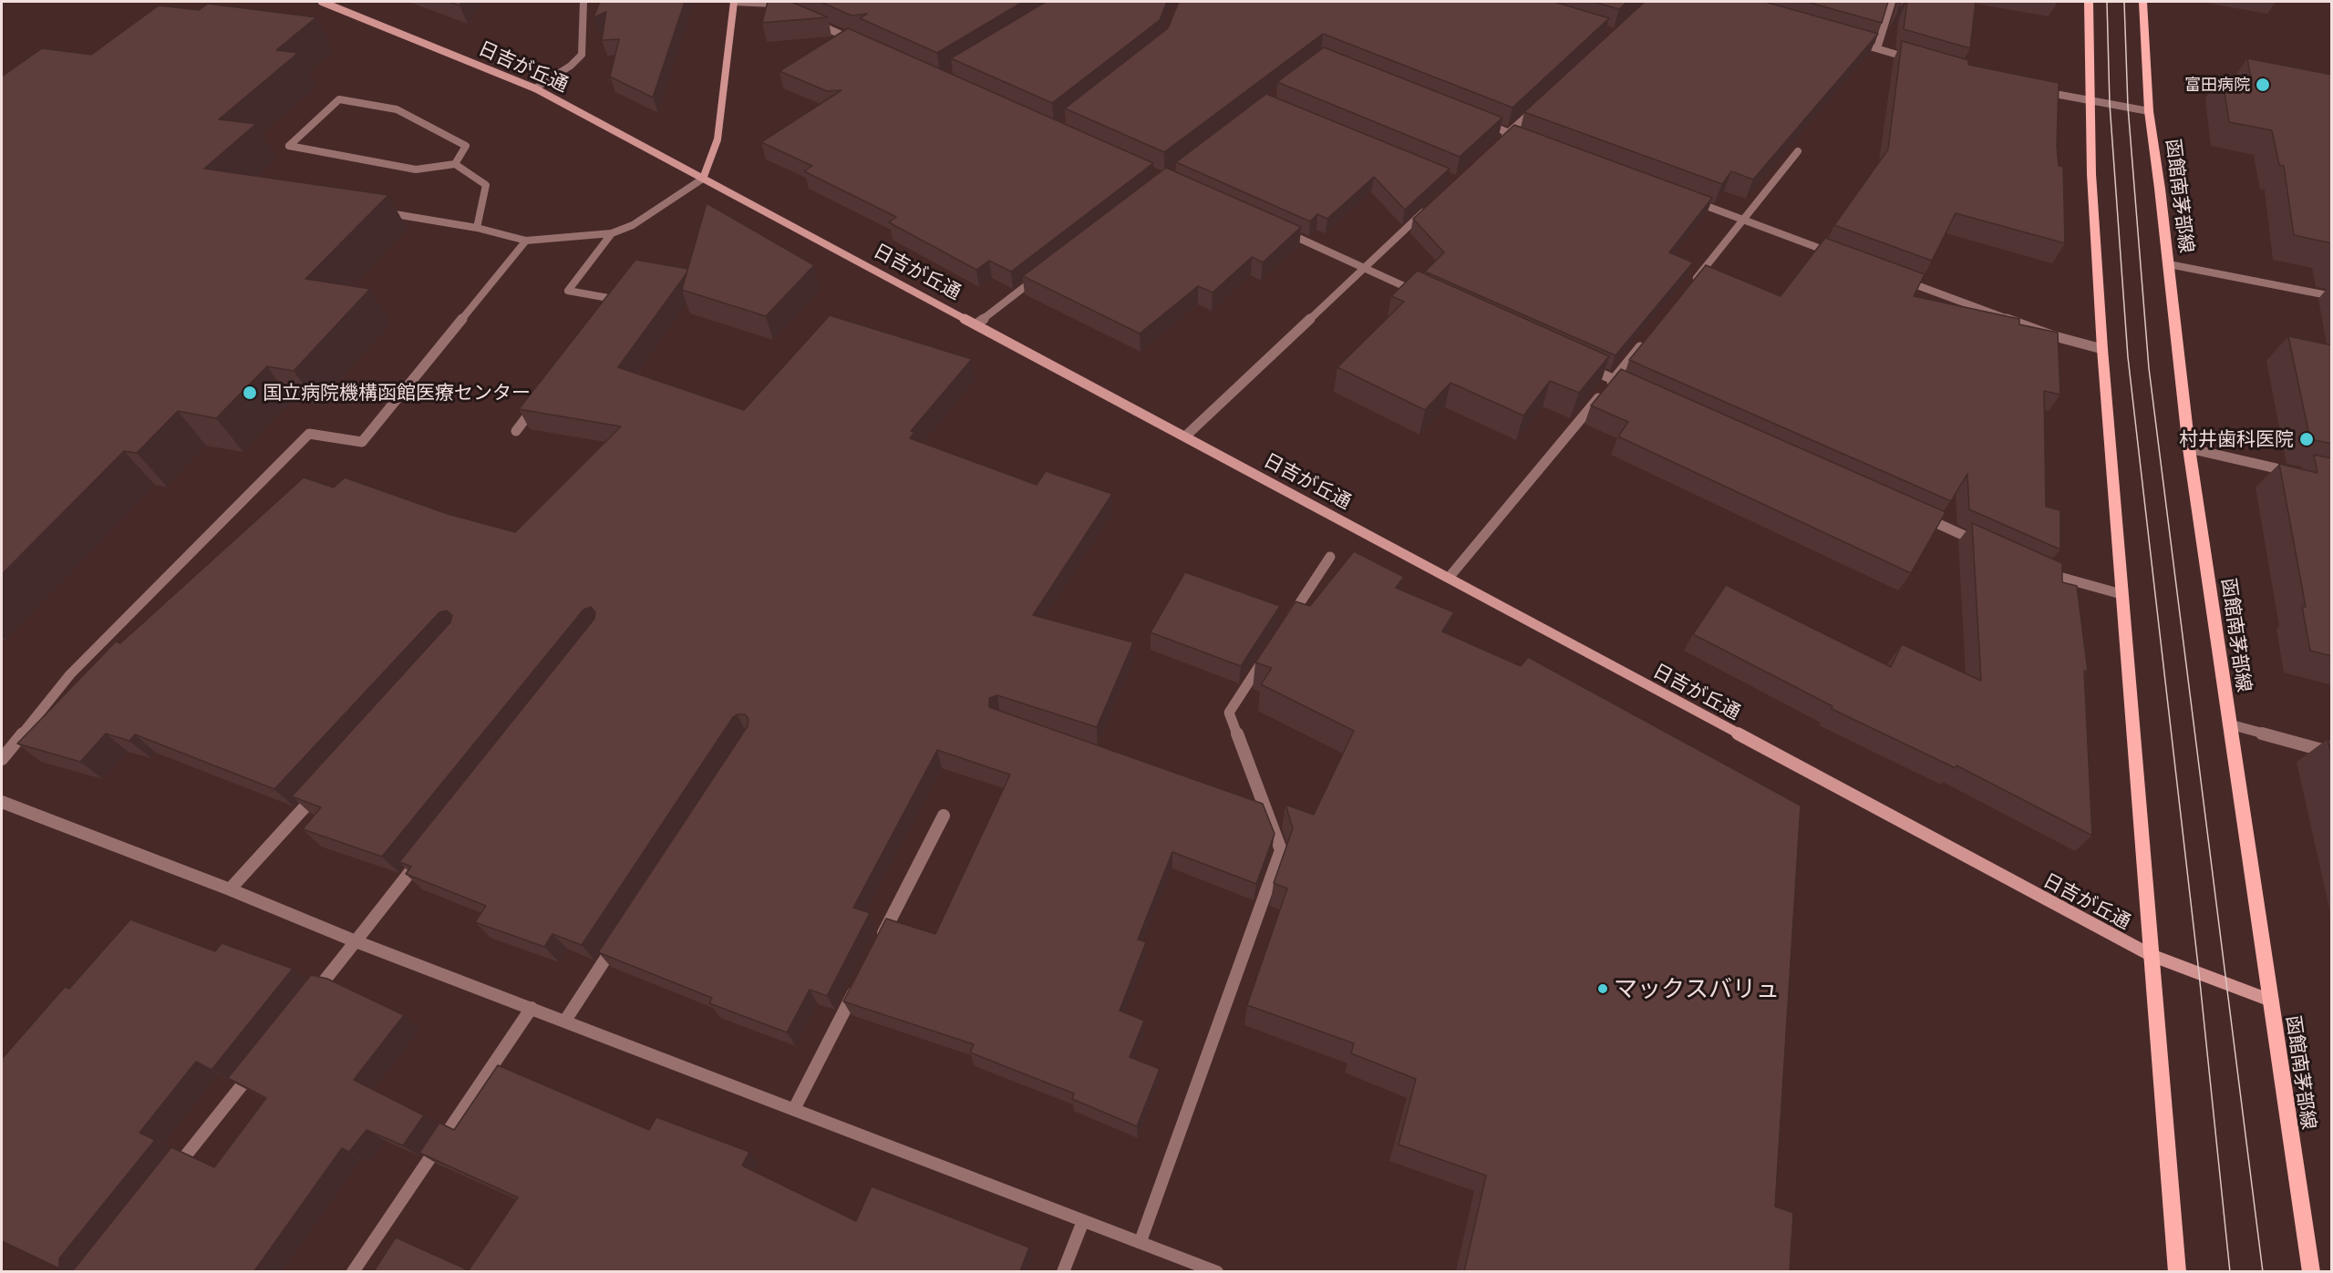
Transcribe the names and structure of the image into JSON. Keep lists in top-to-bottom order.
{
  "streets": {
    "main road": ["函館南茅部線"],
    "street": ["日吉が丘通"]
  },
  "crossings": [
    ["日吉が丘通", "函館南茅部線"]
  ],
  "places": [
    "富田病院",
    "国立病院機構函館医療センター",
    "村井歯科医院",
    "マックスバリュ"
  ]
}
